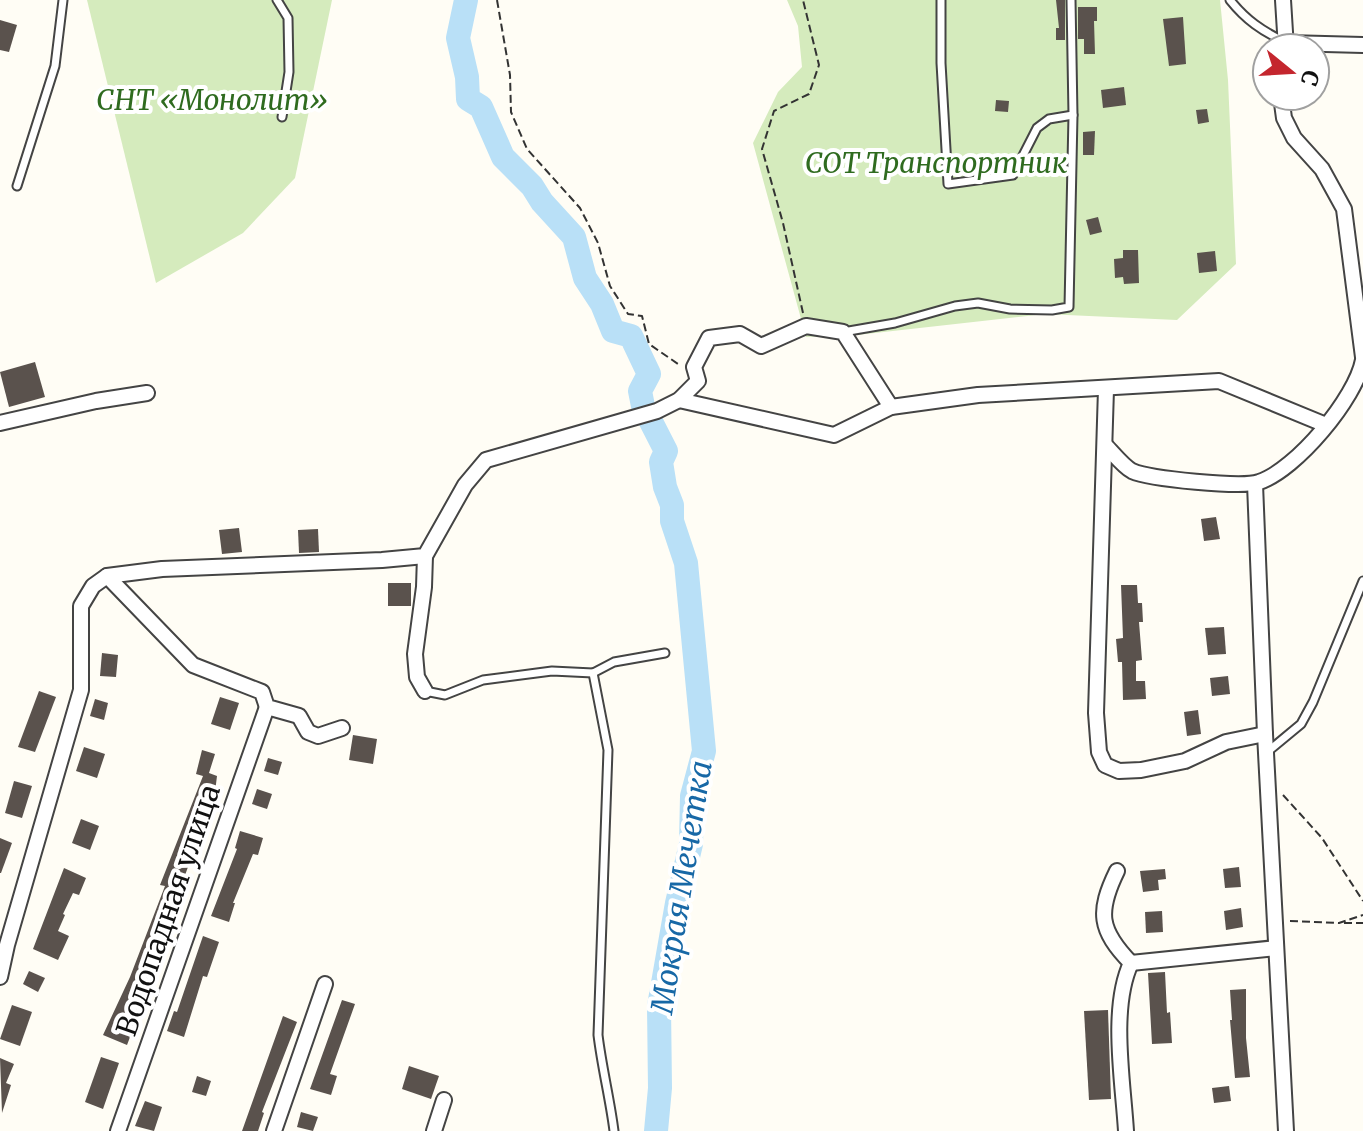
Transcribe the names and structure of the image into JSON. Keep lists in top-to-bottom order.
{
  "streets": {
    "street": ["Водопадная улица"]
  },
  "water": ["Мокрая Мечетка"],
  "parks": ["СНТ «Монолит»", "СОТ Транспортник"],
  "north": "right"
}
